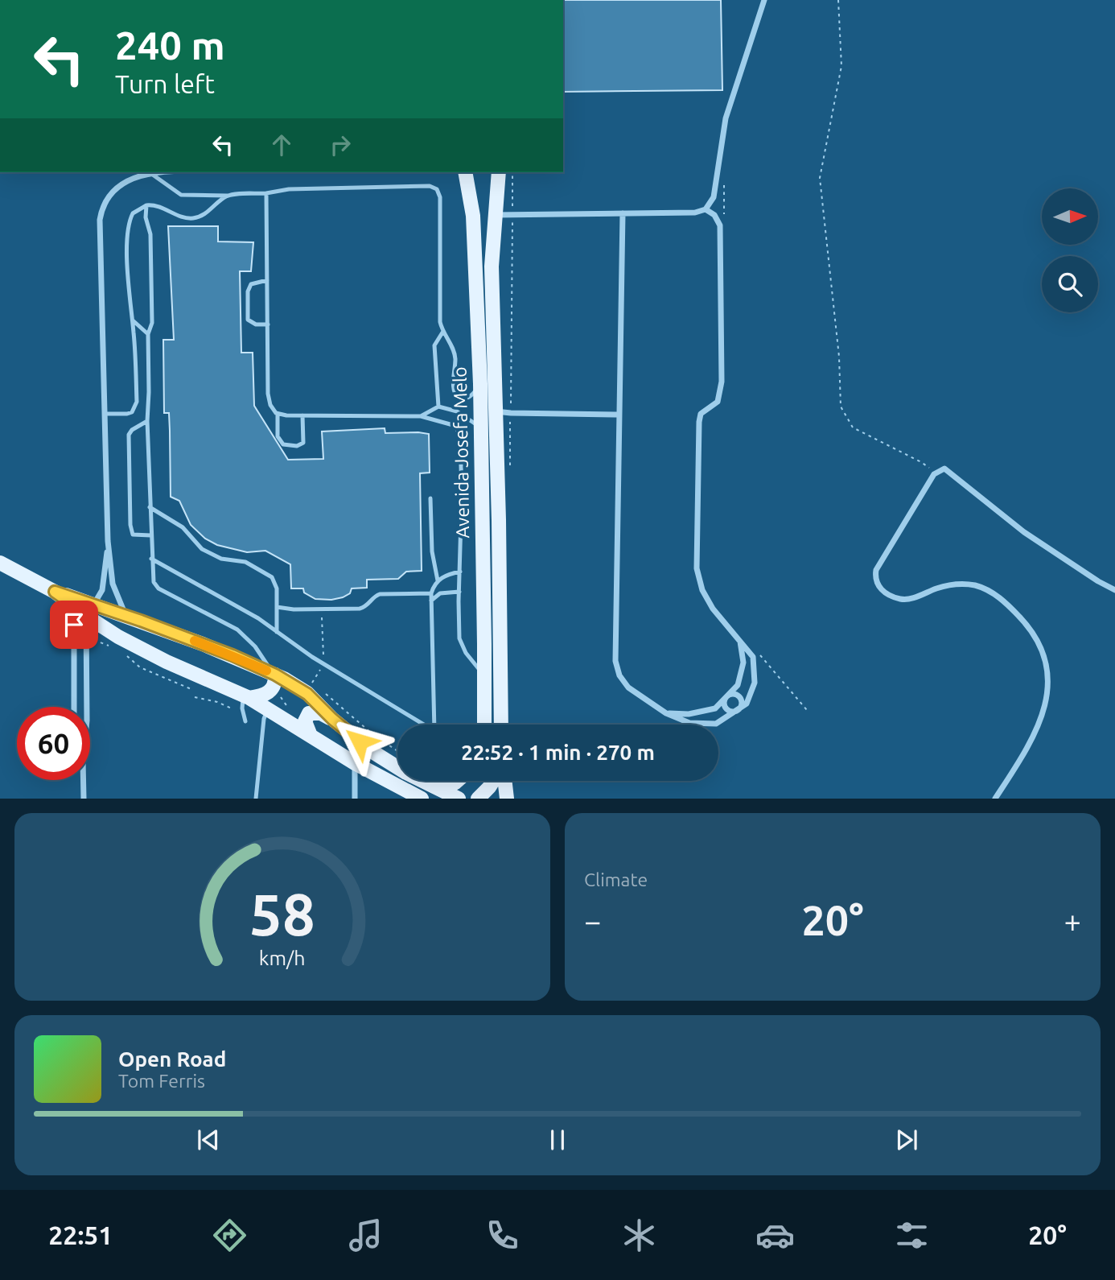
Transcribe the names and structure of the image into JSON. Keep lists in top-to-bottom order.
{
  "streets": {
    "main road": ["Avenida Josefa Melo"]
  },
  "north": "right",
  "page": {
    "turn": ["240 m", "Turn left"],
    "limit": "60",
    "trip": "22:52 · 1 min · 270 m",
    "tile": "Climate",
    "heat": ["−", "20°", "+"],
    "song": ["Open Road", "Tom Ferris"],
    "tabs": ["22:51", "20°"],
    "gauge": ["58", "km/h"]
  }
}
